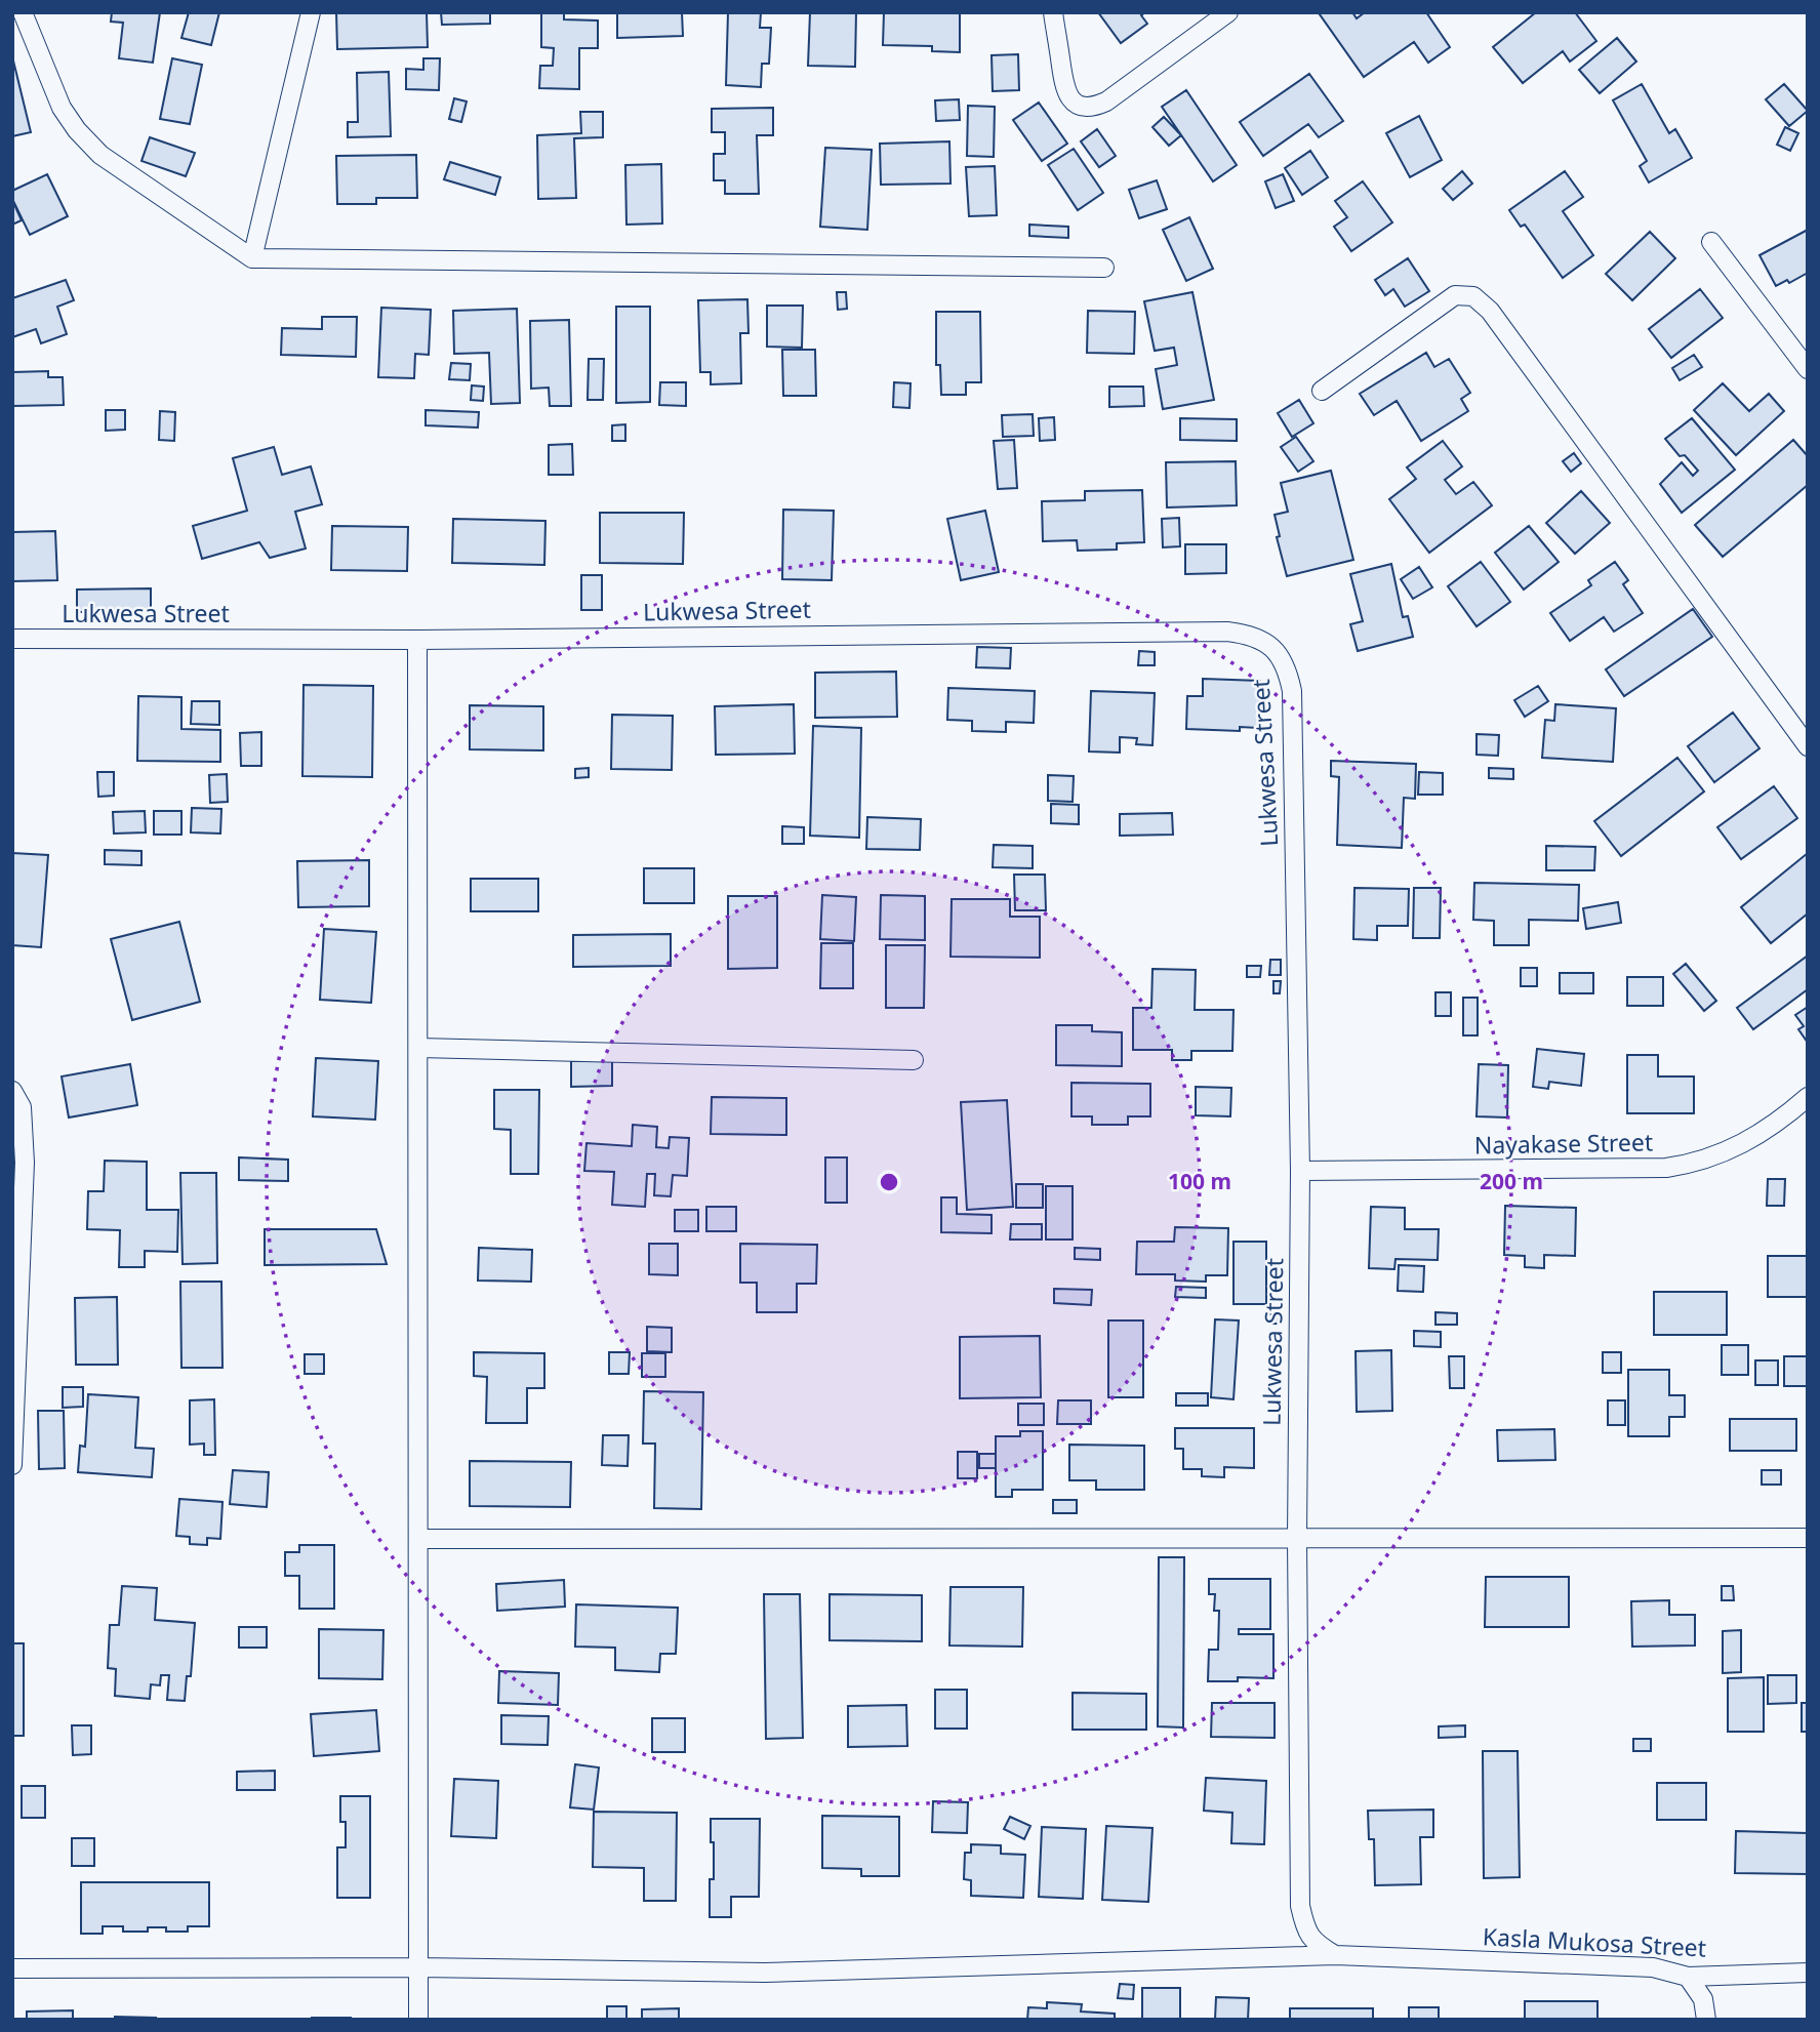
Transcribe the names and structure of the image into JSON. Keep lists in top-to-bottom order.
{
  "streets": {
    "street": ["Lukwesa Street", "Nayakase Street", "Kasla Mukosa Street"]
  },
  "crossings": [
    ["Lukwesa Street", "Nayakase Street"],
    ["Lukwesa Street", "Kasla Mukosa Street"]
  ],
  "rings": ["100 m", "200 m"]
}
